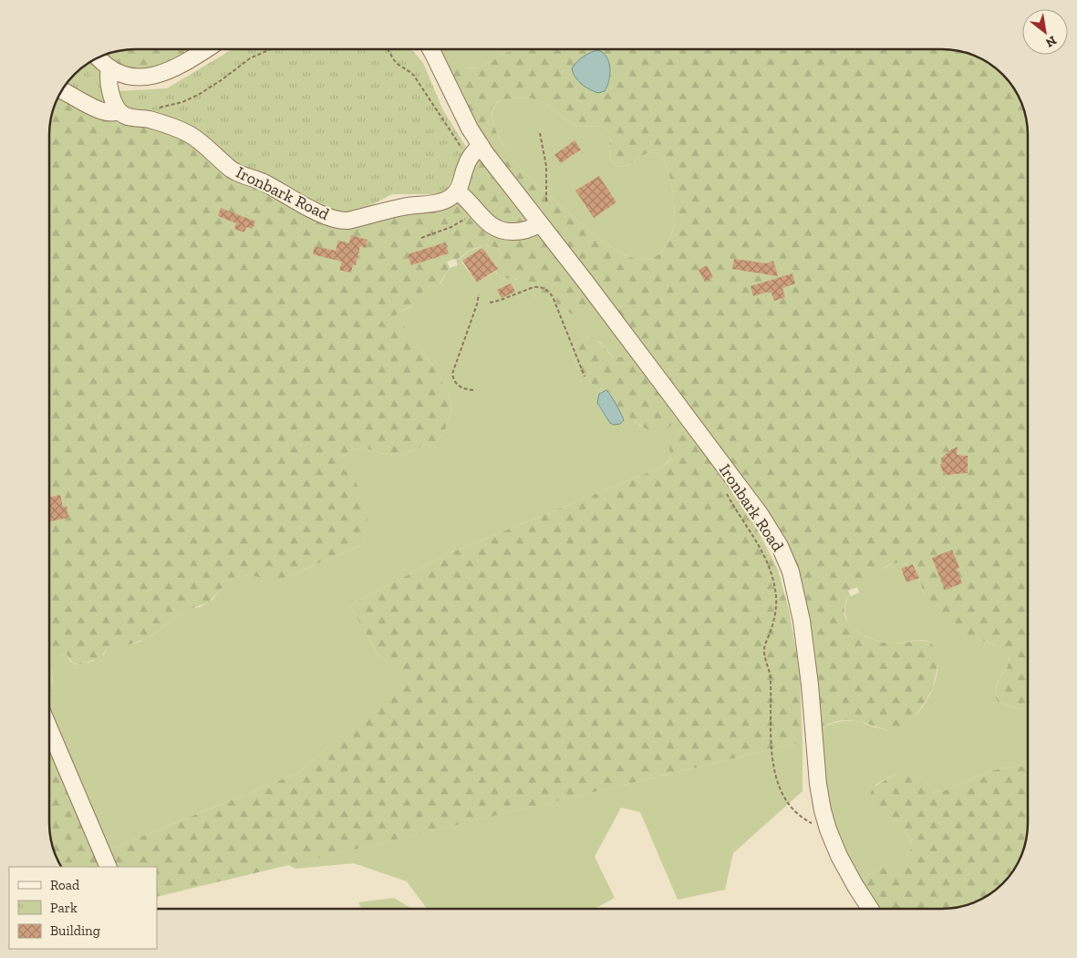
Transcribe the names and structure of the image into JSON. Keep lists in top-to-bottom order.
{
  "streets": {
    "street": ["Ironbark Road"]
  },
  "legend": ["Road", "Park", "Building"],
  "north": "bottom right"
}
